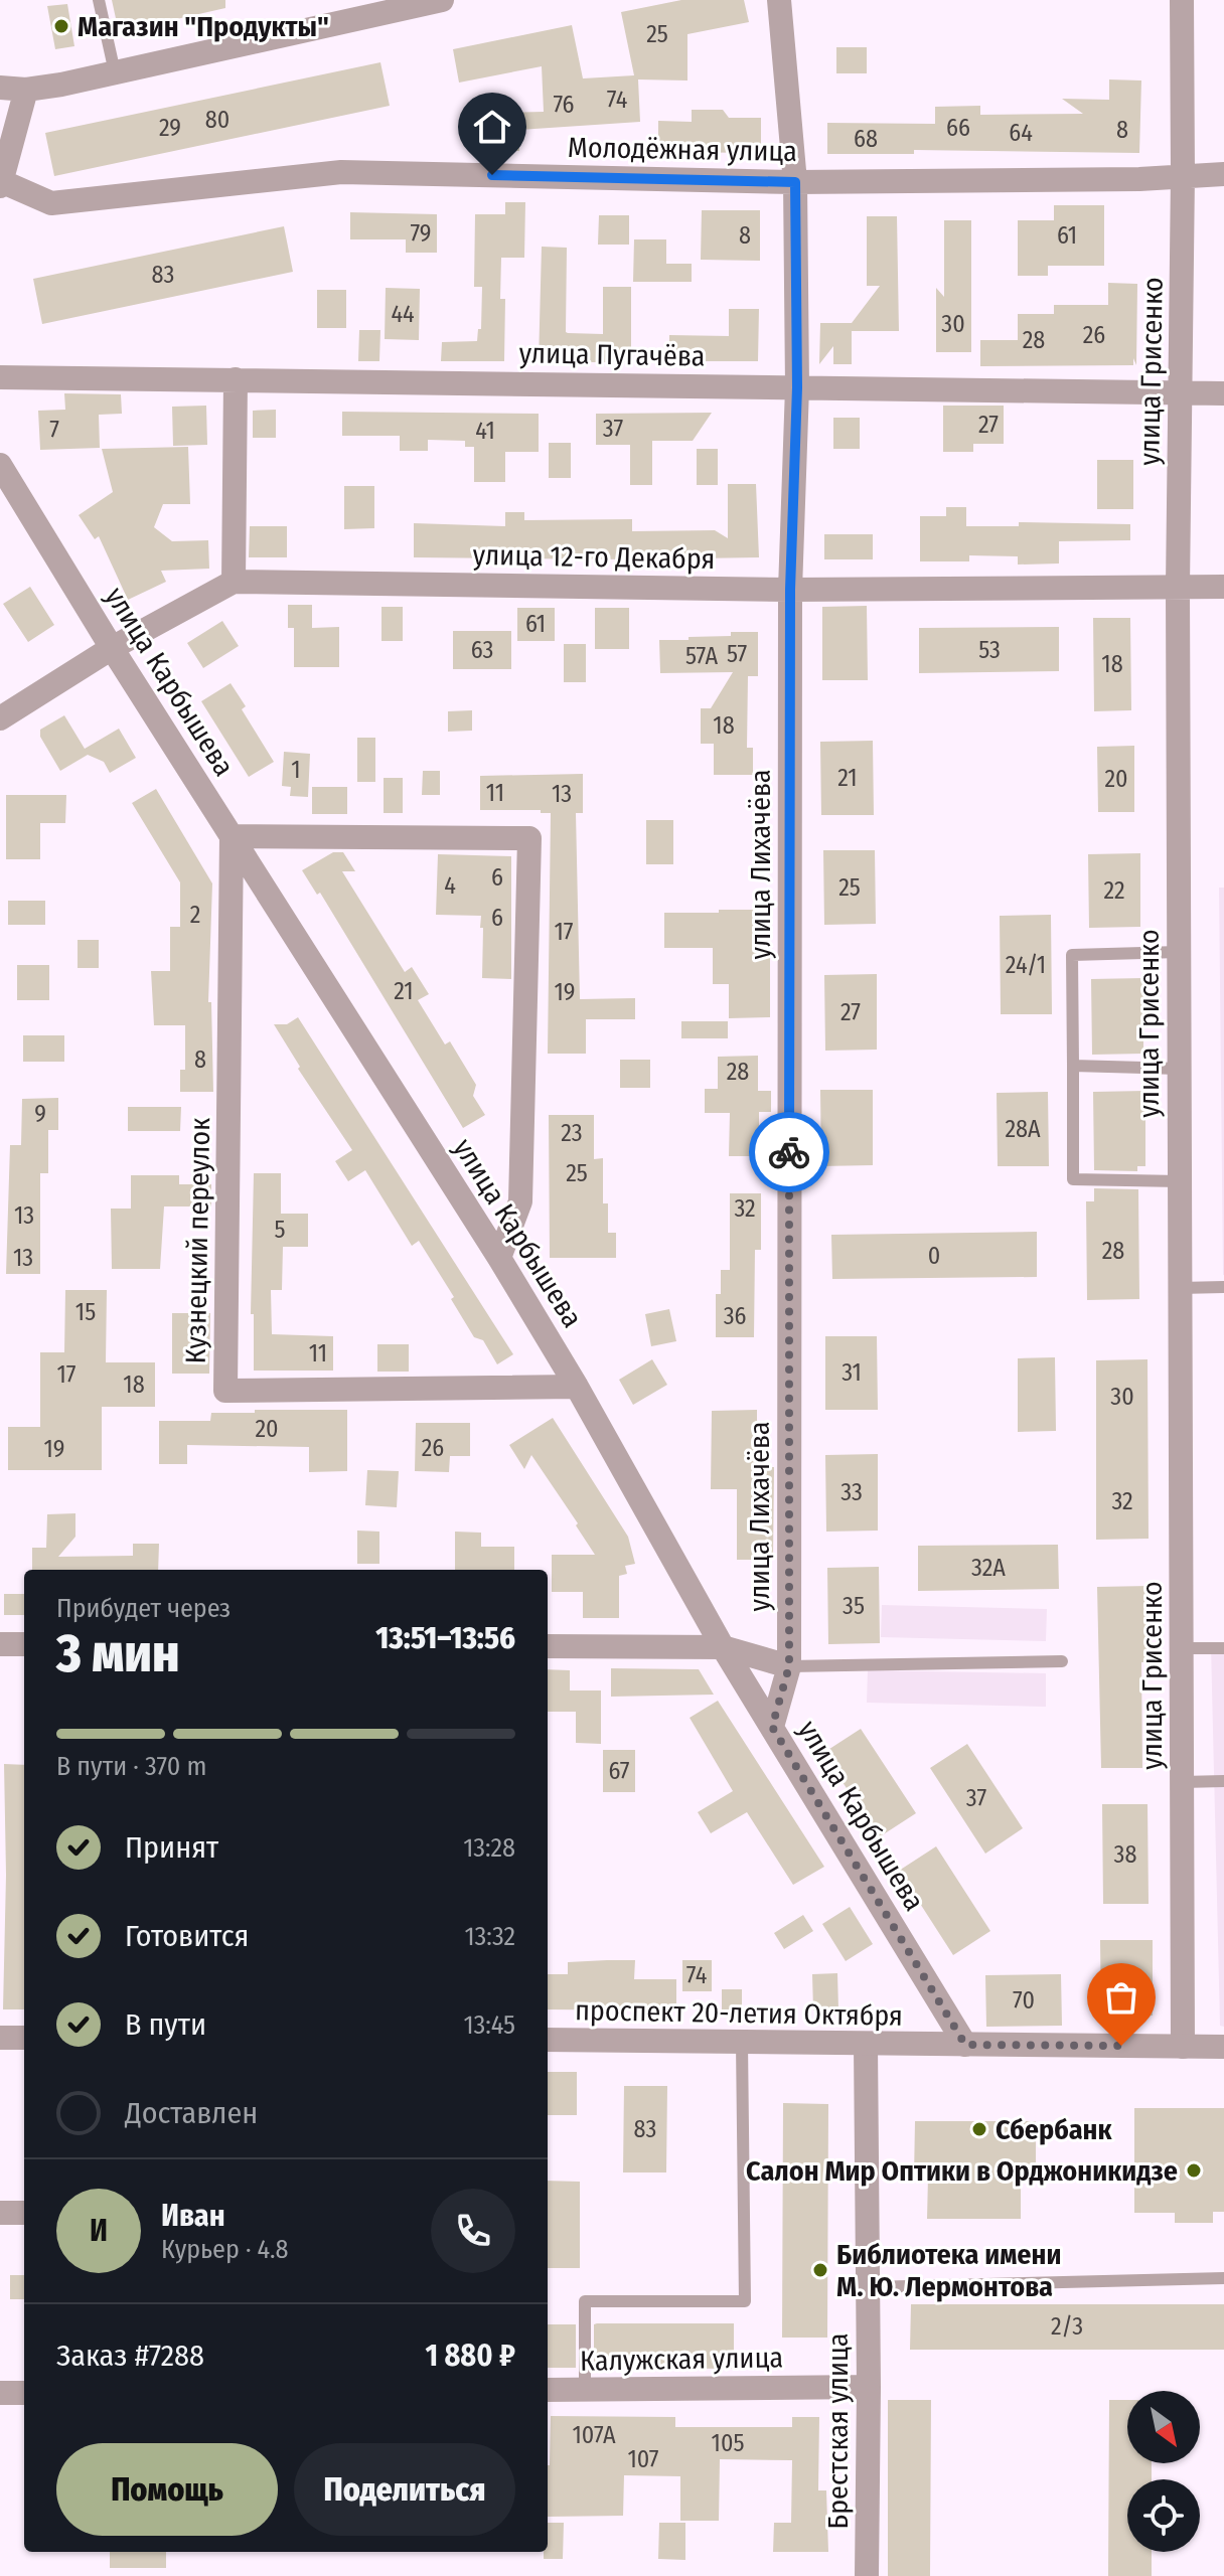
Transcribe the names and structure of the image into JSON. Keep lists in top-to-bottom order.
{
  "streets": {
    "street": [
      "Молодёжная улица",
      "улица Пугачёва",
      "улица Грисенко",
      "улица 12-го Декабря",
      "улица Карбышева",
      "улица Лихачёва",
      "Кузнецкий переулок",
      "проспект 20-летия Октября",
      "Калужская улица",
      "Брестская улица"
    ]
  },
  "crossings": [
    ["Молодёжная улица", "улица Грисенко"],
    ["Молодёжная улица", "улица Лихачёва"],
    ["улица Пугачёва", "улица Грисенко"],
    ["улица Пугачёва", "улица Лихачёва"],
    ["улица Грисенко", "улица 12-го Декабря"],
    ["улица Грисенко", "проспект 20-летия Октября"],
    ["улица 12-го Декабря", "улица Карбышева"],
    ["улица 12-го Декабря", "улица Лихачёва"],
    ["улица Карбышева", "улица Лихачёва"],
    ["улица Карбышева", "Кузнецкий переулок"],
    ["улица Карбышева", "проспект 20-летия Октября"],
    ["проспект 20-летия Октября", "Брестская улица"],
    ["Калужская улица", "Брестская улица"]
  ],
  "places": [
    "Магазин \"Продукты\"",
    "Сбербанк",
    "Салон Мир Оптики в Орджоникидзе",
    "Библиотека имени М. Ю. Лермонтова"
  ],
  "house_numbers": [
    "25",
    "74",
    "76",
    "80",
    "29",
    "66",
    "8",
    "64",
    "68",
    "79",
    "8",
    "61",
    "83",
    "44",
    "30",
    "26",
    "28",
    "27",
    "37",
    "7",
    "41",
    "61",
    "63",
    "53",
    "57",
    "57А",
    "18",
    "18",
    "1",
    "21",
    "20",
    "11",
    "13",
    "6",
    "4",
    "25",
    "22",
    "2",
    "6",
    "17",
    "24/1",
    "21",
    "19",
    "27",
    "8",
    "28",
    "9",
    "28А",
    "23",
    "25",
    "32",
    "13",
    "5",
    "28",
    "0",
    "13",
    "15",
    "36",
    "11",
    "31",
    "17",
    "18",
    "30",
    "20",
    "26",
    "19",
    "33",
    "32",
    "32А",
    "35",
    "67",
    "37",
    "38",
    "74",
    "70",
    "83",
    "2/3",
    "107А",
    "105",
    "107"
  ],
  "north": "bottom right",
  "page": {
    "heading": ["3 мин", "Прибудет через", "13:51–13:56"],
    "panel": [
      "Иван",
      "Курьер · 4.8",
      "Заказ #7288",
      "1 880 ₽"
    ],
    "bar": "В пути · 370 m",
    "list": [
      ["Принят", "13:28"],
      ["Готовится", "13:32"],
      ["В пути", "13:45"],
      "Доставлен"
    ],
    "round": "И",
    "buttons": ["Помощь", "Поделиться"]
  }
}
